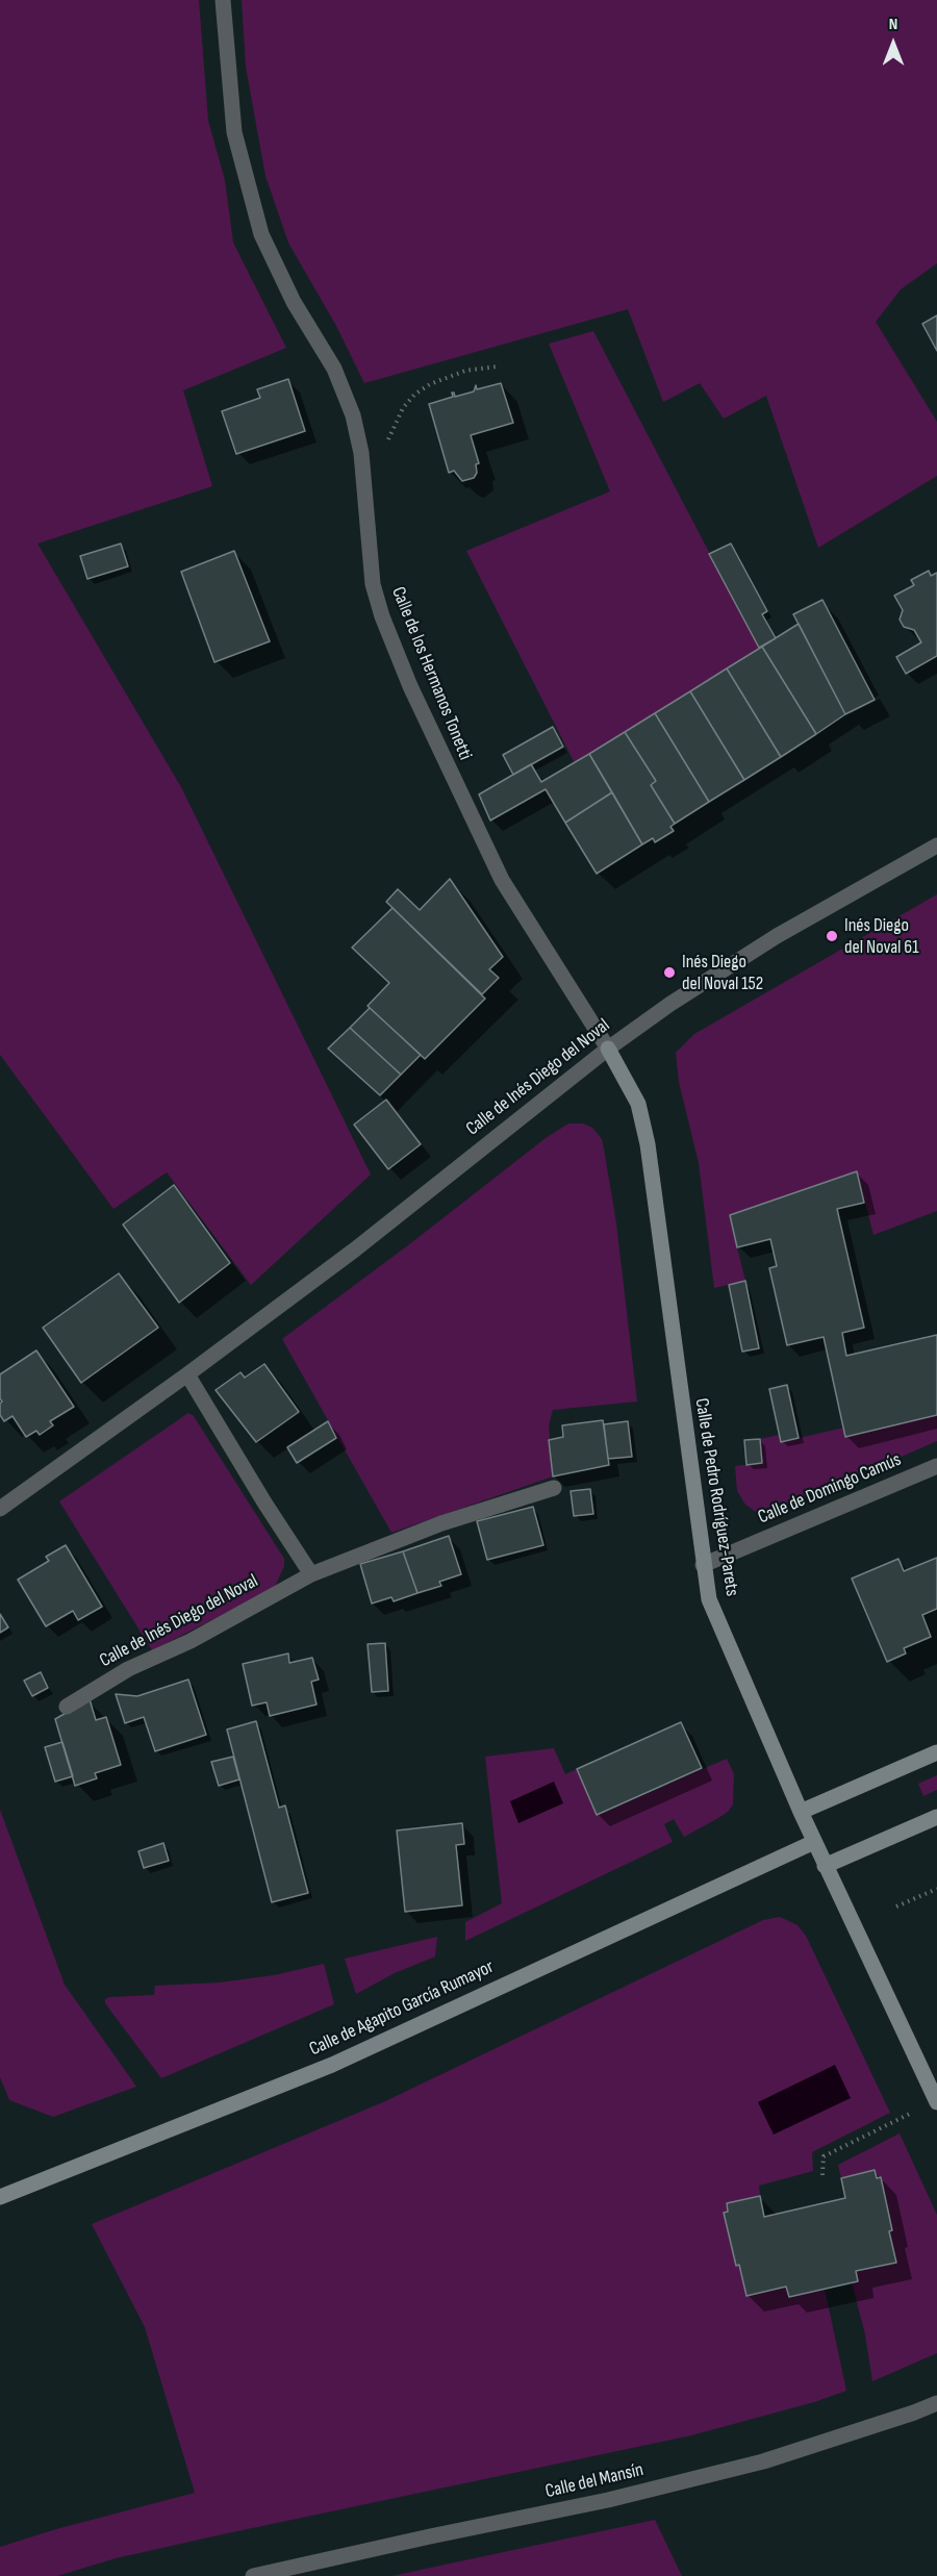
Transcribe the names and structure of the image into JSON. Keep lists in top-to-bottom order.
{
  "streets": {
    "main road": ["Calle de Pedro Rodríguez-Parets", "Calle de Agapito García Rumayor"],
    "street": [
      "Calle de los Hermanos Tonetti",
      "Calle de Inés Diego del Noval",
      "Calle de Domingo Camús",
      "Calle del Mansín"
    ]
  },
  "crossings": [
    ["Calle de los Hermanos Tonetti", "Calle de Inés Diego del Noval"],
    ["Calle de los Hermanos Tonetti", "Calle de Pedro Rodríguez-Parets"],
    ["Calle de Inés Diego del Noval", "Calle de Pedro Rodríguez-Parets"],
    ["Calle de Domingo Camús", "Calle de Pedro Rodríguez-Parets"],
    ["Calle de Pedro Rodríguez-Parets", "Calle de Agapito García Rumayor"]
  ],
  "places": ["Inés Diego del Noval 61", "Inés Diego del Noval 152"],
  "north": "top"
}
